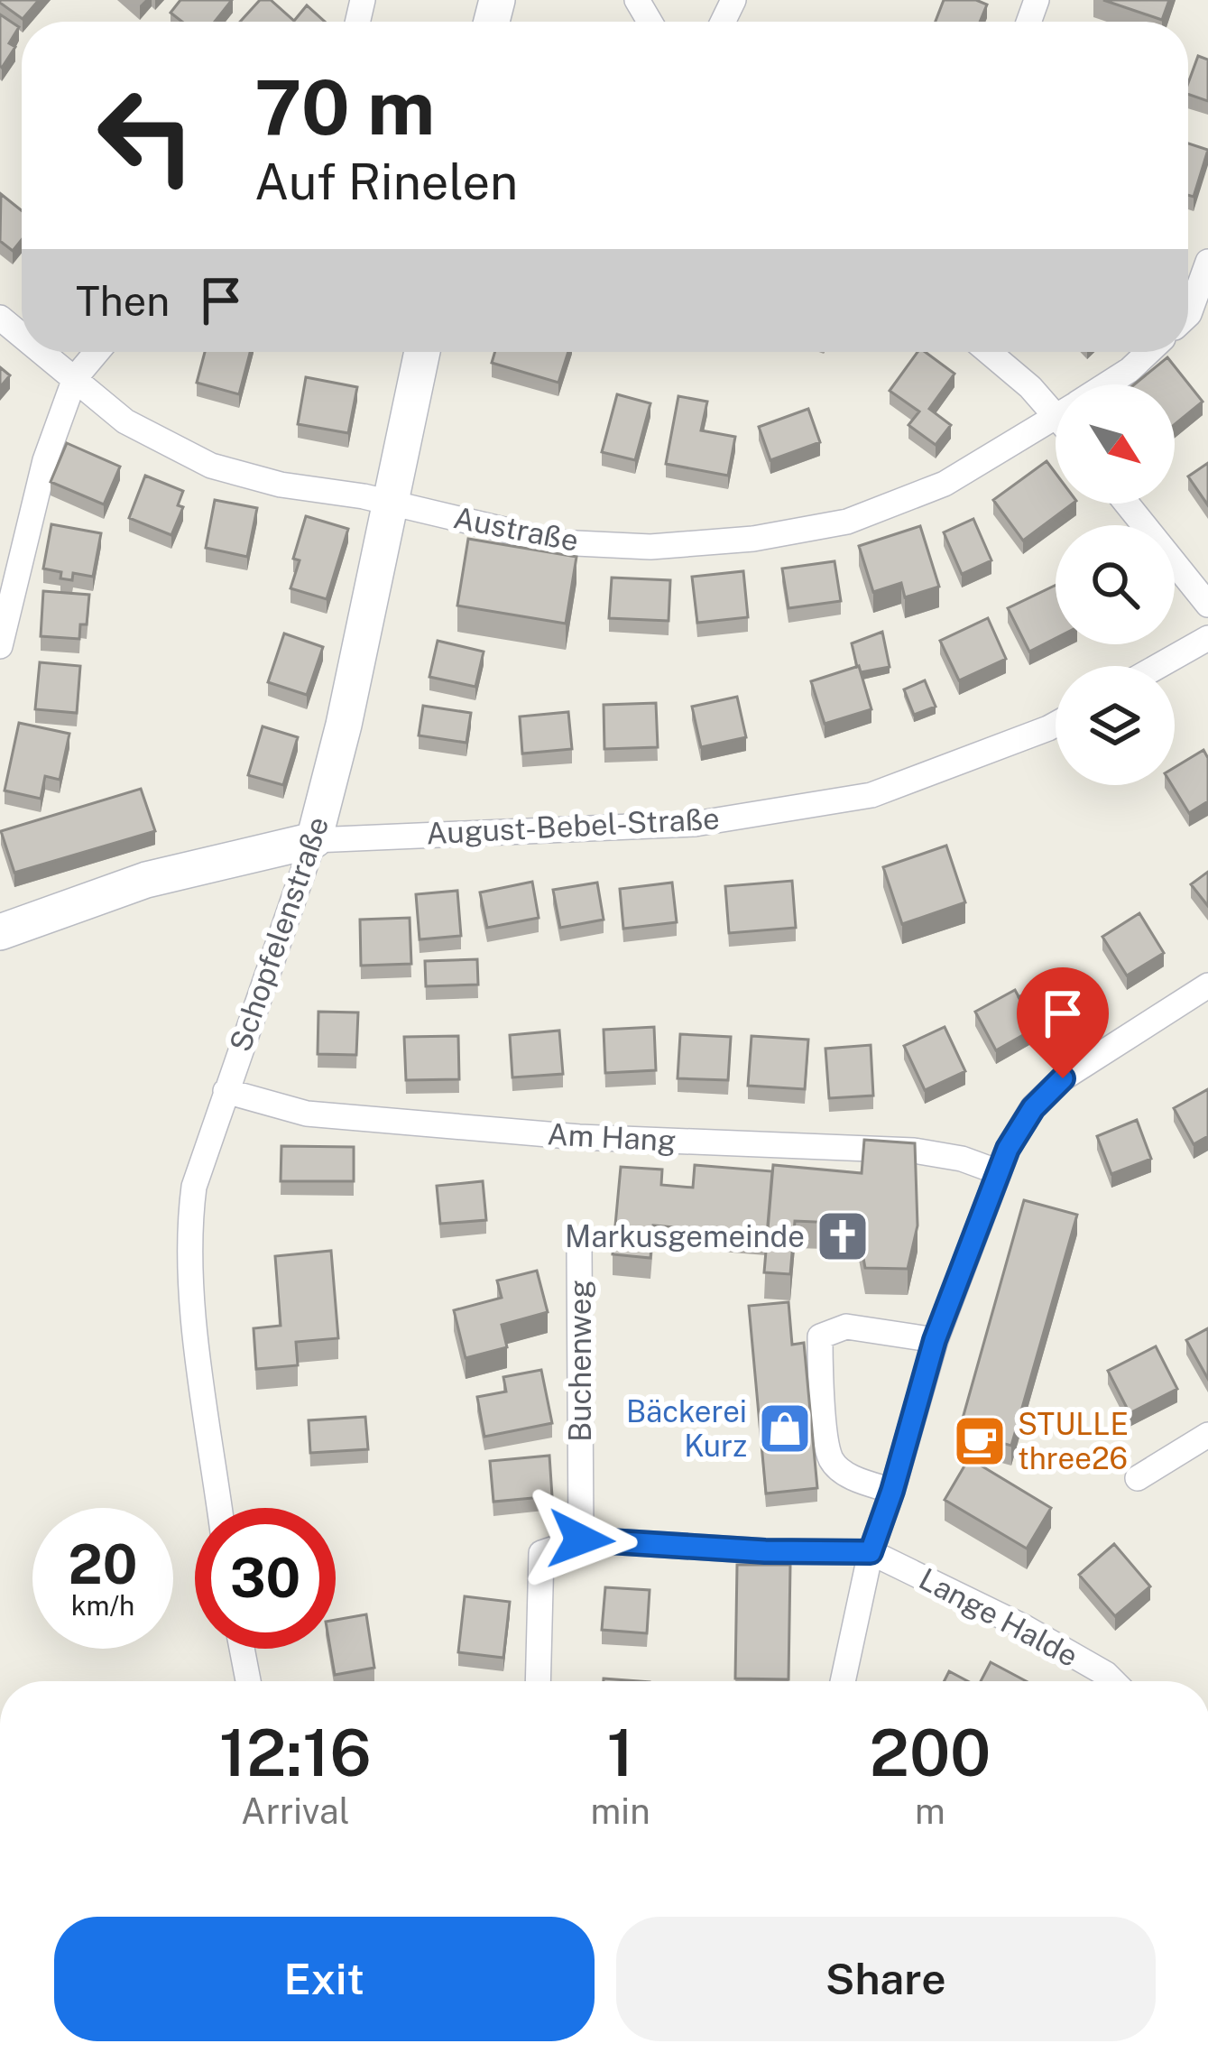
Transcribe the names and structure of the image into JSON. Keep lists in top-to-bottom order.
{
  "streets": {
    "street": [
      "Austraße",
      "August-Bebel-Straße",
      "Schopfelenstraße",
      "Am Hang",
      "Buchenweg",
      "Lange Halde"
    ]
  },
  "crossings": [
    ["Austraße", "Schopfelenstraße"],
    ["August-Bebel-Straße", "Schopfelenstraße"],
    ["Schopfelenstraße", "Am Hang"],
    ["Buchenweg", "Lange Halde"]
  ],
  "places": {
    "church": ["Markusgemeinde"],
    "shop": ["Bäckerei Kurz"],
    "cafe": ["STULLE three26"]
  },
  "north": "bottom right",
  "page": {
    "turn": ["70 m", "Auf Rinelen"],
    "then": "Then",
    "speed": "20 km/h",
    "limit": "30",
    "eta": [
      "12:16",
      "Arrival",
      "1",
      "min",
      "200",
      "m"
    ],
    "buttons": ["Exit", "Share"]
  }
}
